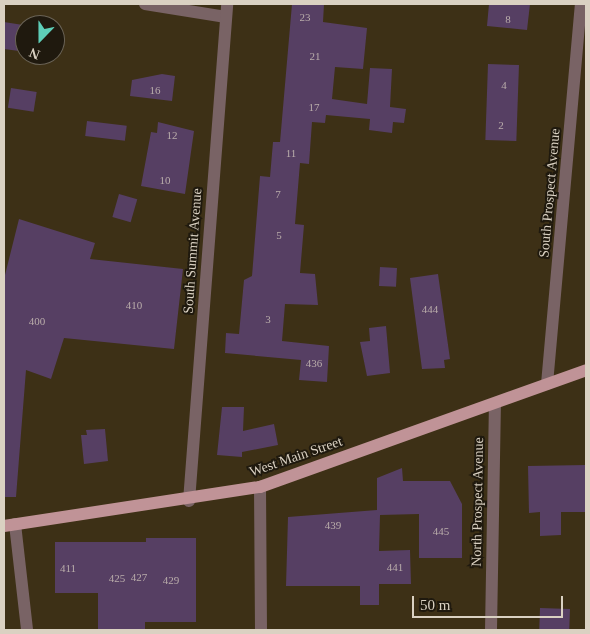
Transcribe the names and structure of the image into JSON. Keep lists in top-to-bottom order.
{
  "streets": {
    "main road": ["West Main Street"],
    "street": ["South Prospect Avenue", "South Summit Avenue", "North Prospect Avenue"]
  },
  "crossings": [
    ["South Prospect Avenue", "West Main Street"],
    ["South Summit Avenue", "West Main Street"],
    ["West Main Street", "North Prospect Avenue"]
  ],
  "house_numbers": [
    "23",
    "8",
    "21",
    "4",
    "16",
    "17",
    "2",
    "12",
    "11",
    "10",
    "7",
    "5",
    "410",
    "444",
    "3",
    "400",
    "436",
    "439",
    "445",
    "441",
    "411",
    "427",
    "425",
    "429"
  ],
  "scale_bar": "50 m",
  "north": "bottom"
}
